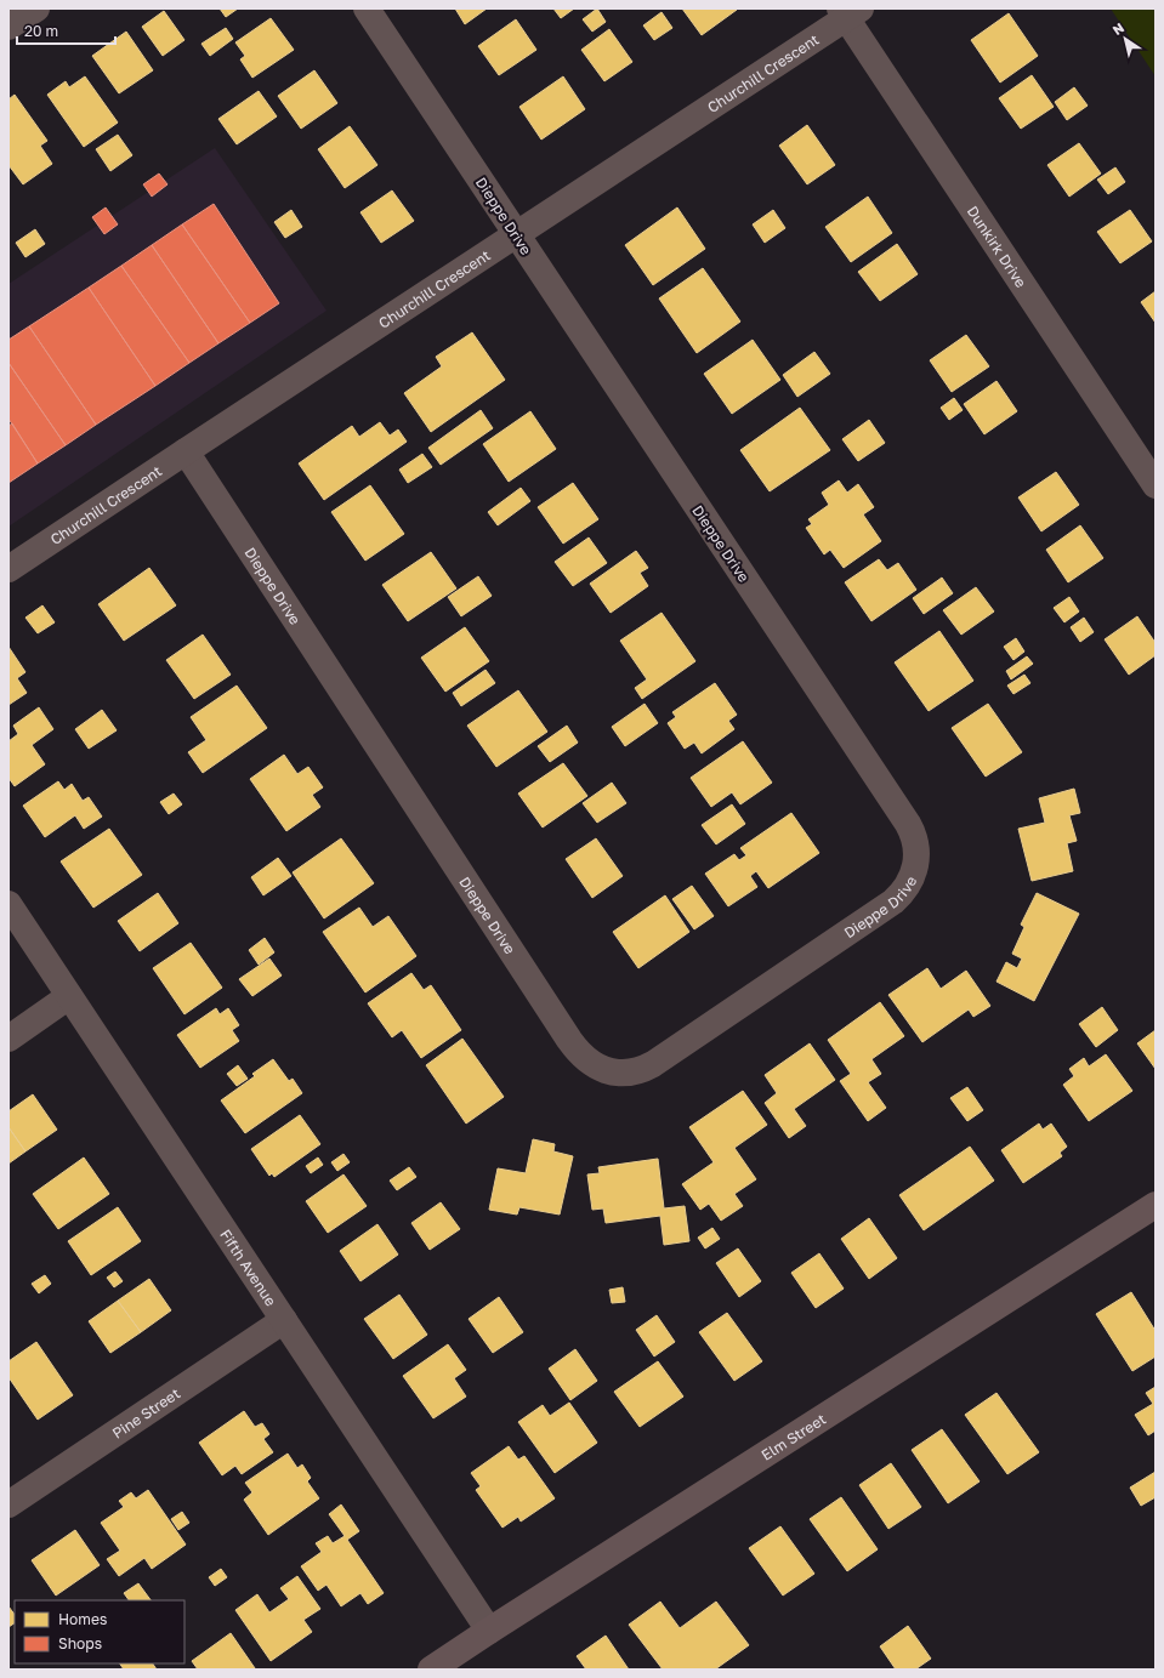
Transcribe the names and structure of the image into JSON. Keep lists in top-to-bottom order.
{
  "streets": {
    "main road": ["Elm Street"],
    "street": [
      "Churchill Crescent",
      "Dieppe Drive",
      "Dunkirk Drive",
      "Fifth Avenue",
      "Pine Street"
    ]
  },
  "crossings": [
    ["Churchill Crescent", "Dieppe Drive"],
    ["Churchill Crescent", "Dunkirk Drive"],
    ["Fifth Avenue", "Pine Street"],
    ["Fifth Avenue", "Elm Street"]
  ],
  "legend": ["Homes", "Shops"],
  "scale_bar": "20 m",
  "north": "top left"
}
